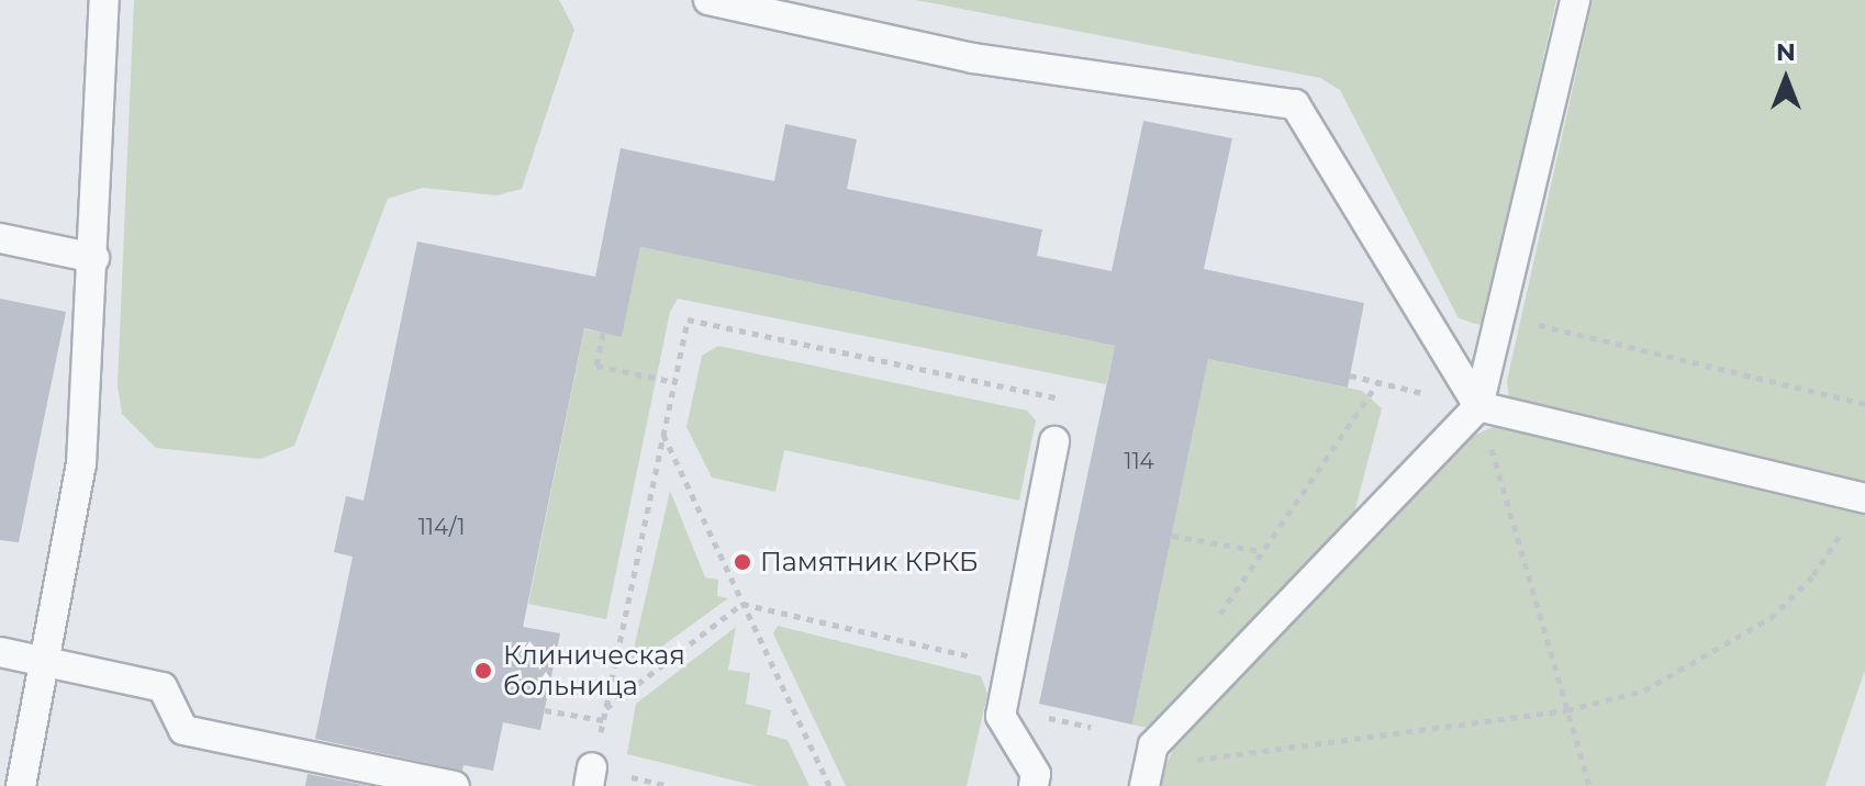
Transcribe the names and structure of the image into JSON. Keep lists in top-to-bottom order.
{
  "places": ["Памятник КРКБ", "Клиническая больница"],
  "house_numbers": ["114", "114/1"],
  "north": "top"
}
